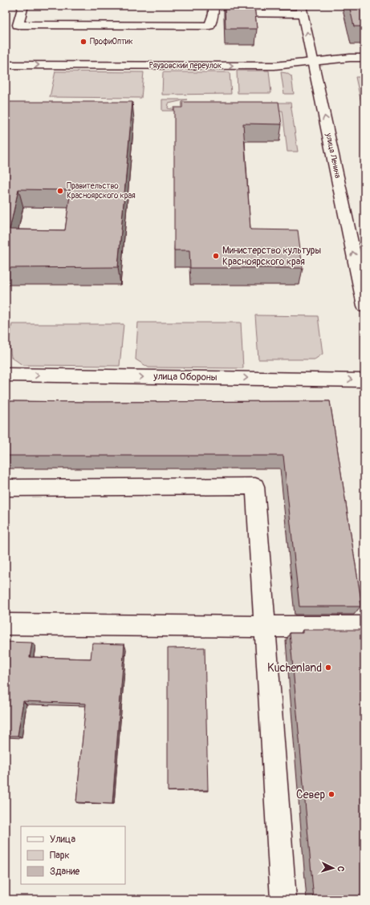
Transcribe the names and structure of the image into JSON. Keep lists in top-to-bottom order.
{
  "streets": {
    "street": ["Ряузовский переулок", "улица Ленина", "улица Обороны"]
  },
  "crossings": [
    ["Ряузовский переулок", "улица Ленина"]
  ],
  "one_way": ["Ряузовский переулок", "улица Ленина", "улица Обороны"],
  "places": [
    "ПрофиОптик",
    "Правительство Красноярского края",
    "Министерство культуры Красноярского края",
    "Kuchenland",
    "Север"
  ],
  "legend": ["Улица", "Парк", "Здание"],
  "north": "right"
}
